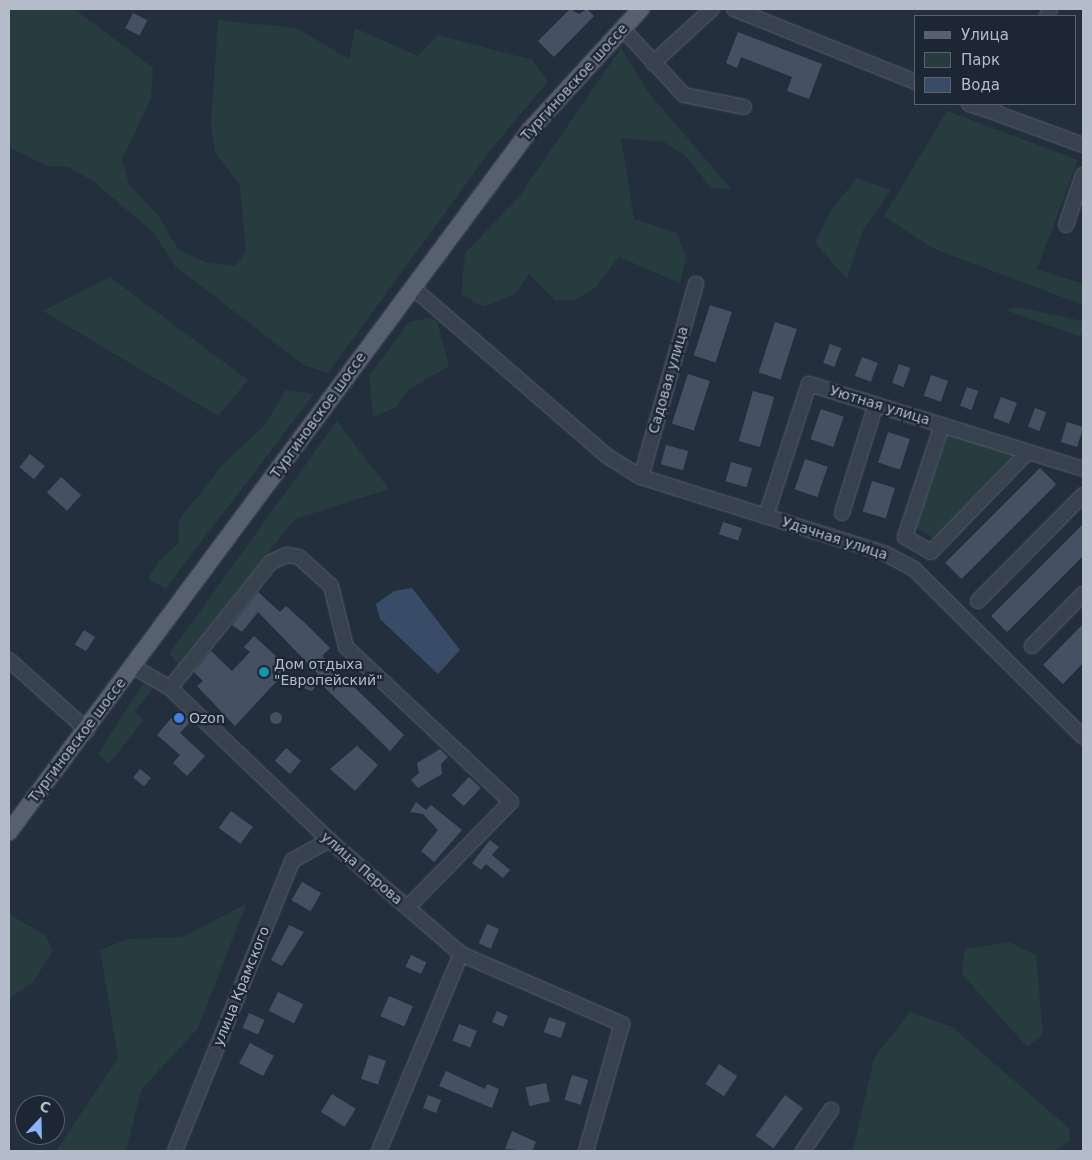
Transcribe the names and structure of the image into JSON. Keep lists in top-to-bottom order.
{
  "streets": {
    "main road": ["Тургиновское шоссе"],
    "street": [
      "Садовая улица",
      "Уютная улица",
      "Удачная улица",
      "улица Перова",
      "улица Крамского"
    ]
  },
  "crossings": [
    ["Тургиновское шоссе", "Удачная улица"],
    ["Тургиновское шоссе", "улица Перова"],
    ["Садовая улица", "Удачная улица"],
    ["Уютная улица", "Удачная улица"],
    ["улица Перова", "улица Крамского"]
  ],
  "places": ["Дом отдыха \"Европейский\"", "Ozon"],
  "legend": ["Улица", "Парк", "Вода"],
  "north": "top"
}
